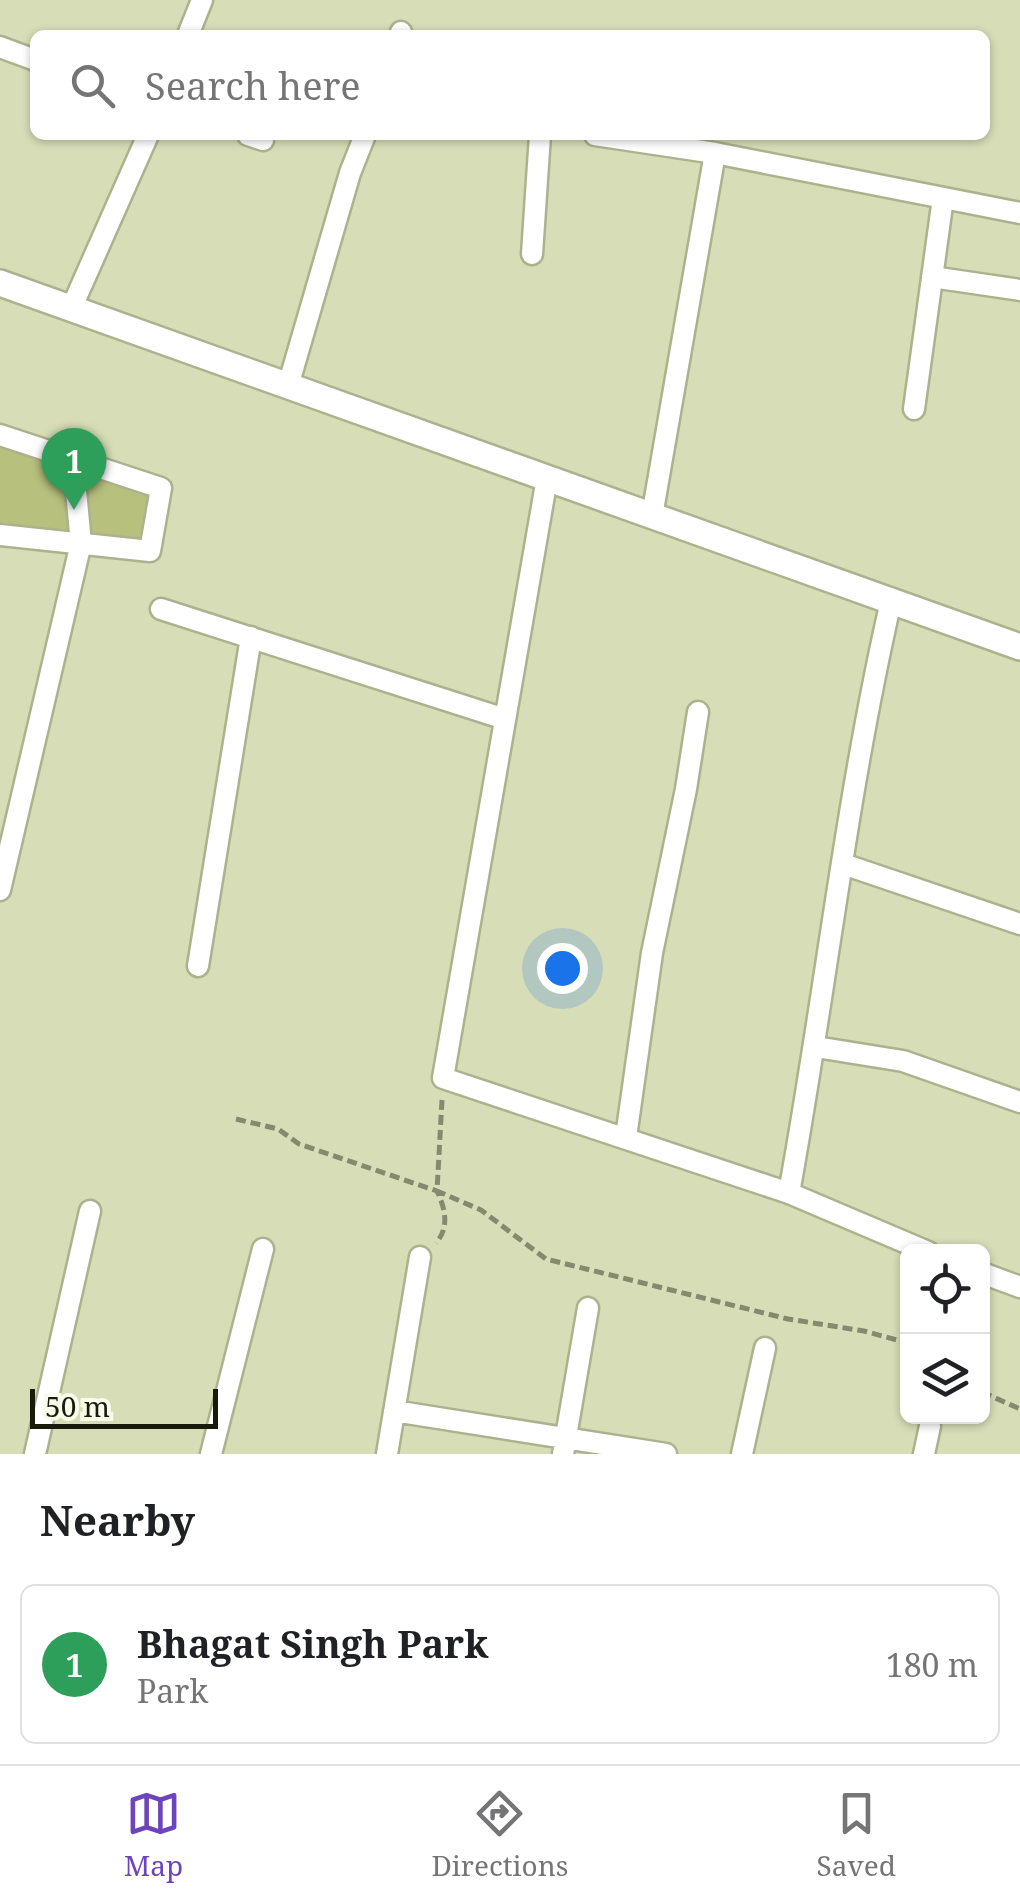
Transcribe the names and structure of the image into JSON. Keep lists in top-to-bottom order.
{
  "scale_bar": "50 m",
  "page": {
    "search": "Search here",
    "pins": "1",
    "scale": "50 m",
    "heading": "Nearby",
    "list": [
      {
        "mark": "1",
        "name": "Bhagat Singh Park",
        "note": "Park",
        "value": "180 m"
      }
    ],
    "nav": ["Map", "Directions", "Saved"]
  }
}
